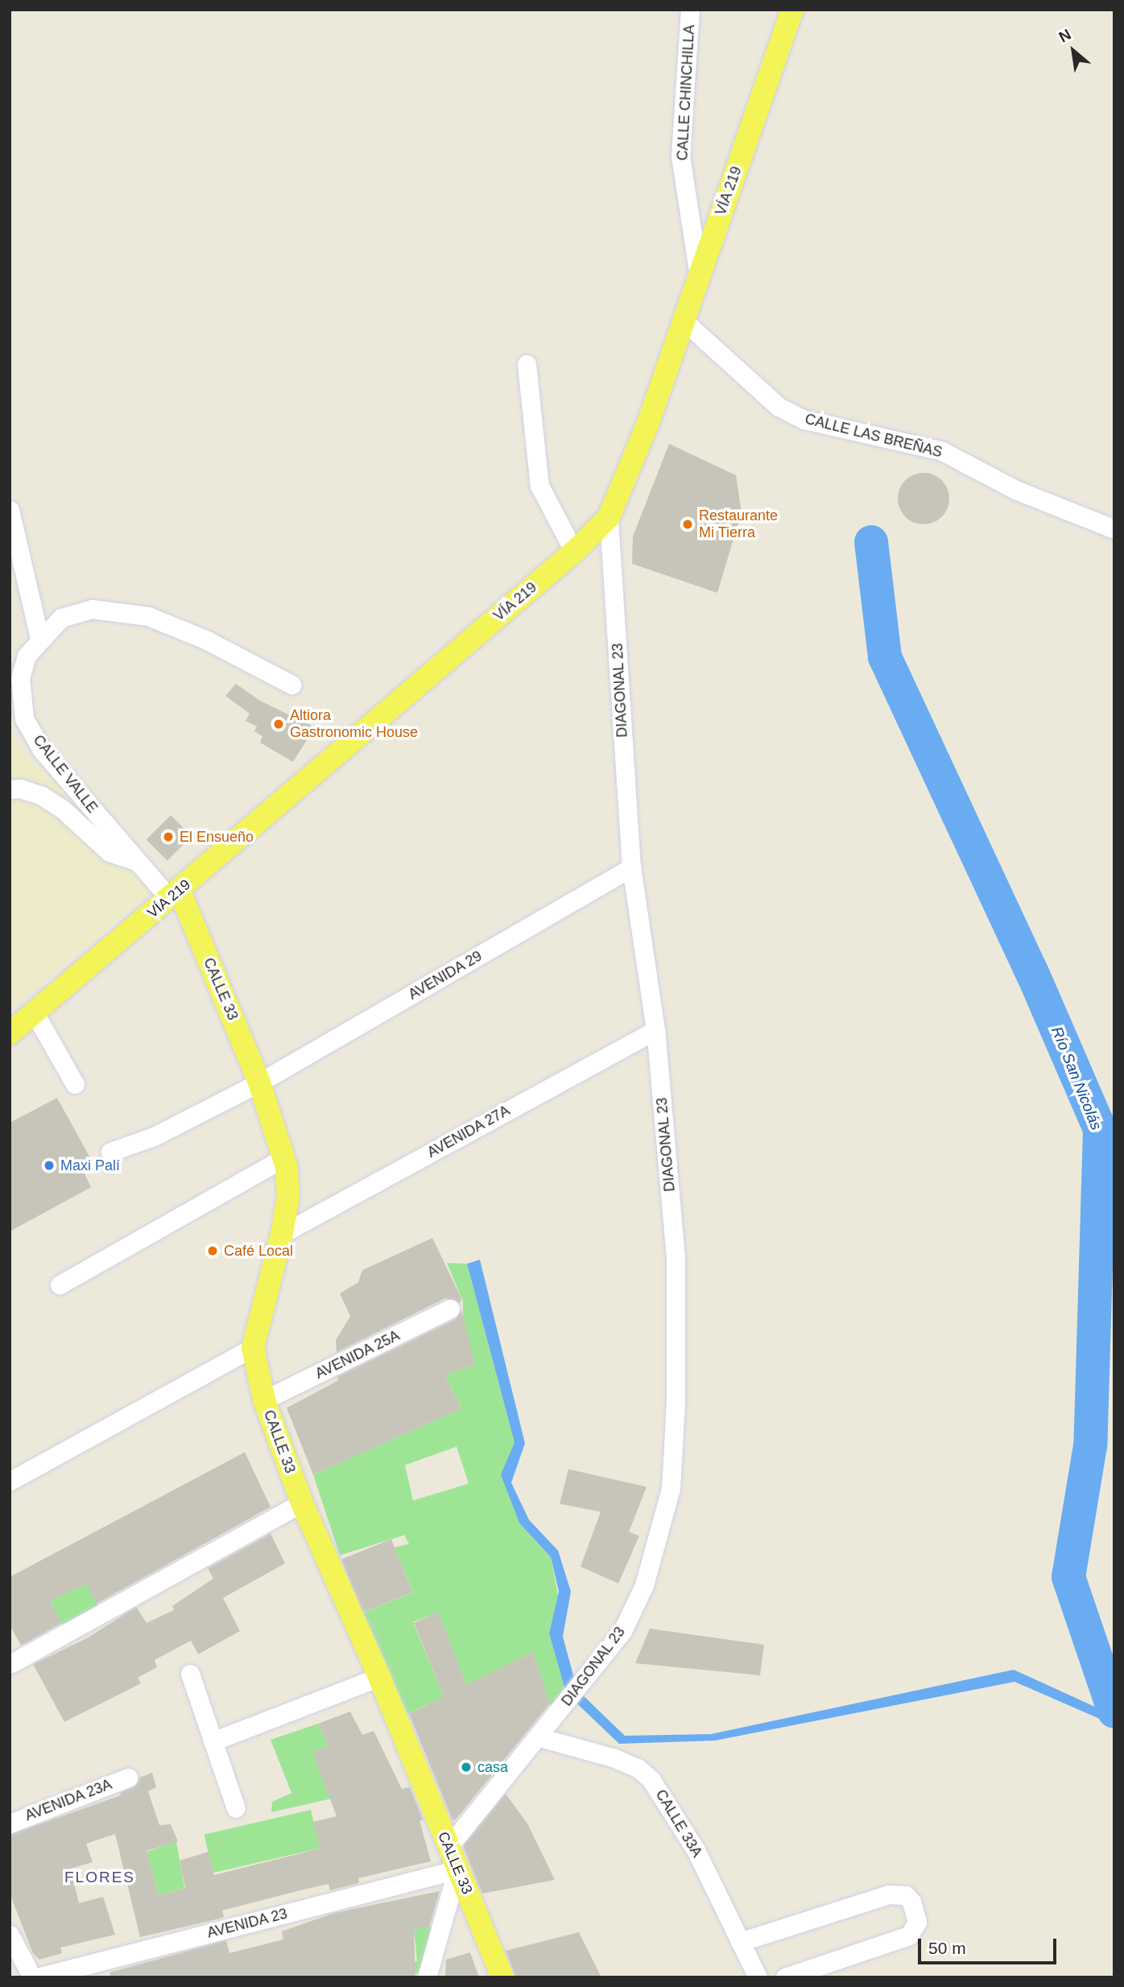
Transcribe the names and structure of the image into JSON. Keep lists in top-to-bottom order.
{
  "streets": {
    "main road": ["VÍA 219", "CALLE 33"],
    "street": [
      "CALLE CHINCHILLA",
      "CALLE LAS BREÑAS",
      "DIAGONAL 23",
      "CALLE VALLE",
      "AVENIDA 29",
      "AVENIDA 27A",
      "AVENIDA 25A",
      "AVENIDA 23A",
      "CALLE 33A",
      "AVENIDA 23"
    ]
  },
  "crossings": [
    ["CALLE CHINCHILLA", "VÍA 219"],
    ["VÍA 219", "CALLE LAS BREÑAS"],
    ["VÍA 219", "DIAGONAL 23"],
    ["VÍA 219", "CALLE VALLE"],
    ["VÍA 219", "CALLE 33"],
    ["DIAGONAL 23", "AVENIDA 29"],
    ["DIAGONAL 23", "CALLE 33"],
    ["DIAGONAL 23", "AVENIDA 27A"],
    ["DIAGONAL 23", "CALLE 33A"],
    ["CALLE VALLE", "CALLE 33"],
    ["AVENIDA 29", "CALLE 33"],
    ["CALLE 33", "AVENIDA 27A"],
    ["CALLE 33", "AVENIDA 25A"],
    ["CALLE 33", "AVENIDA 23"]
  ],
  "districts": ["FLORES"],
  "water": ["Río San Nicolás"],
  "places": [
    "Restaurante Mi Tierra",
    "Altiora Gastronomic House",
    "El Ensueño",
    "Maxi Palí",
    "Café Local",
    "casa"
  ],
  "scale_bar": "50 m",
  "north": "top left"
}
